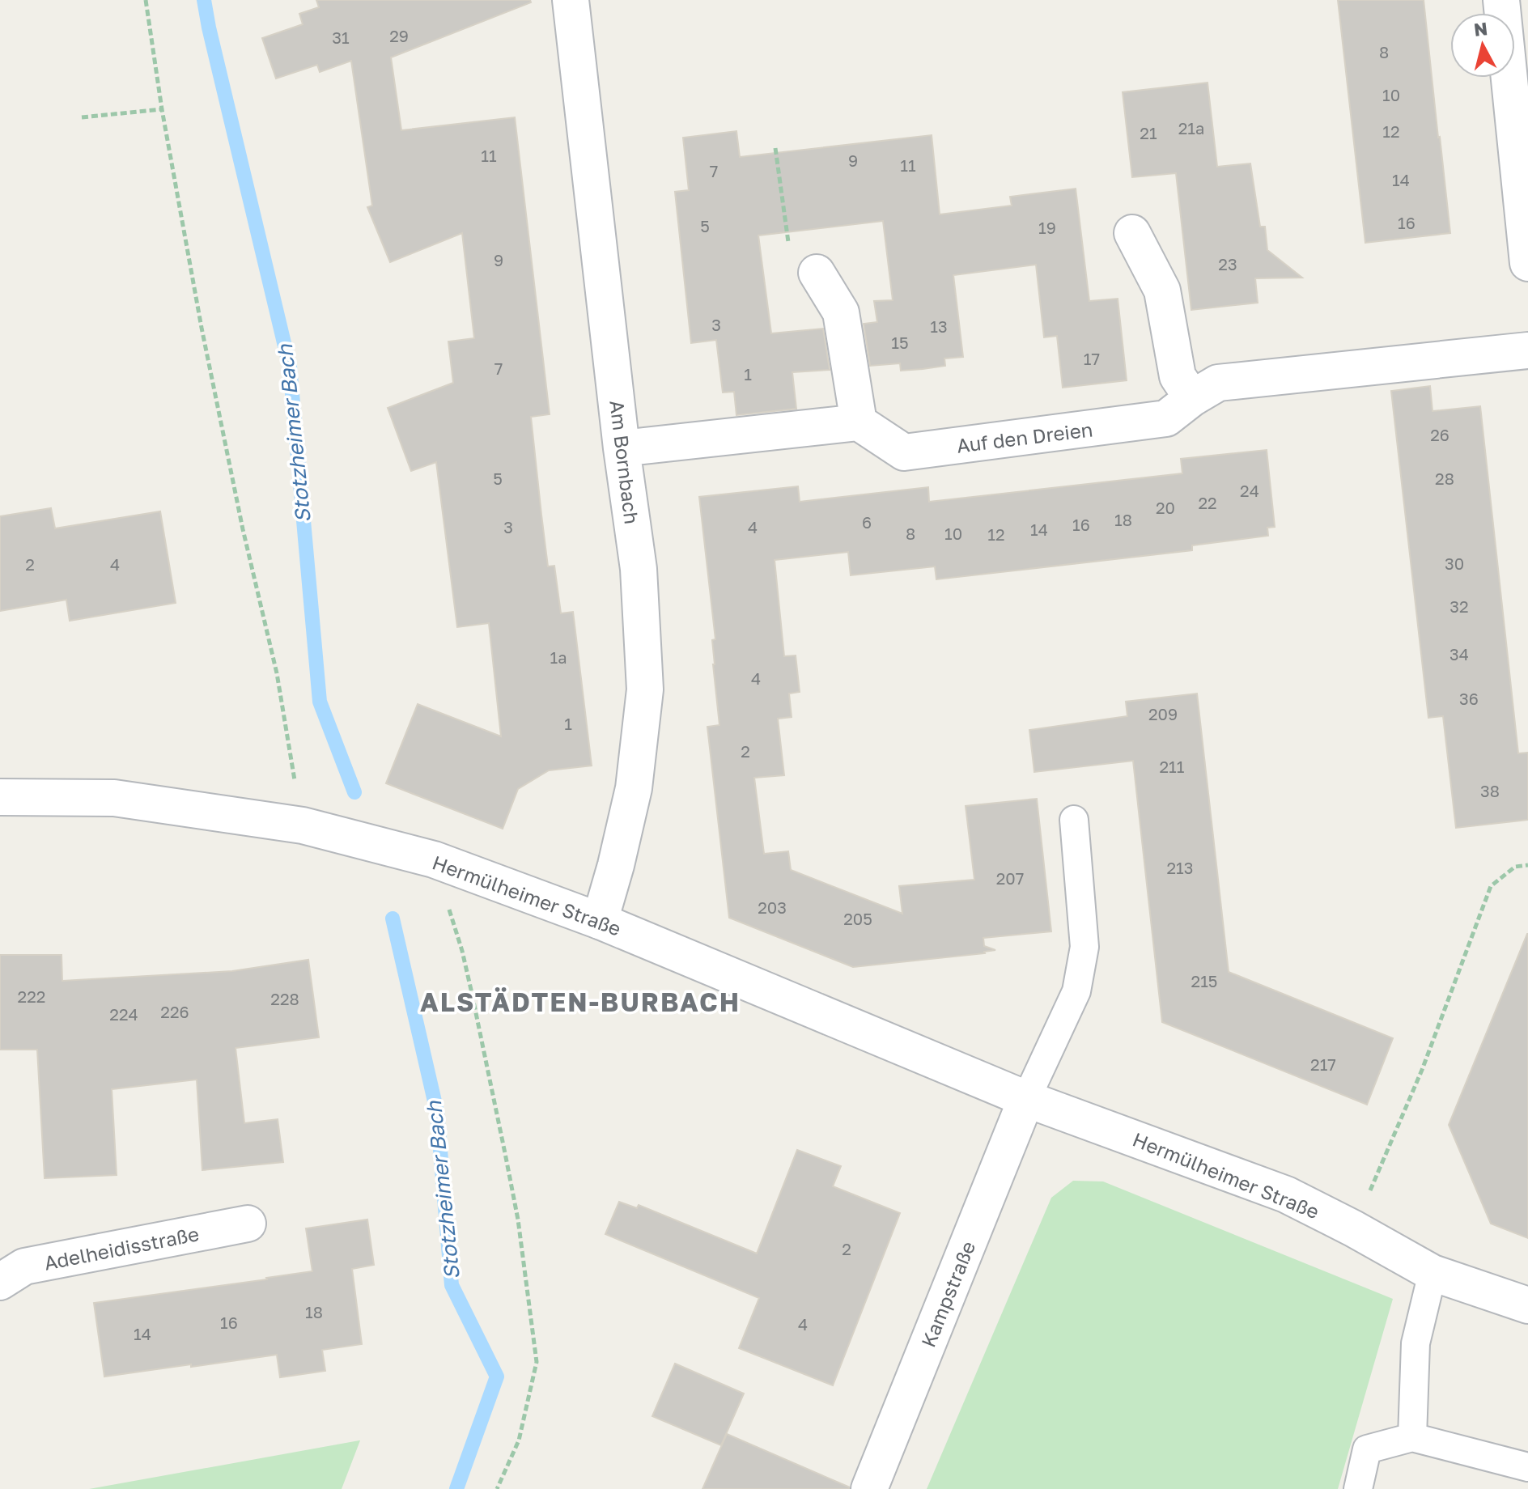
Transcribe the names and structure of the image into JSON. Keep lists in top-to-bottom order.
{
  "streets": {
    "street": [
      "Auf den Dreien",
      "Am Bornbach",
      "Hermülheimer Straße",
      "Adelheidisstraße",
      "Kampstraße"
    ]
  },
  "crossings": [
    ["Am Bornbach", "Hermülheimer Straße"],
    ["Hermülheimer Straße", "Kampstraße"]
  ],
  "districts": ["ALSTÄDTEN-BURBACH"],
  "water": ["Stotzheimer Bach"],
  "house_numbers": [
    "29",
    "31",
    "8",
    "10",
    "21a",
    "12",
    "21",
    "11",
    "9",
    "11",
    "7",
    "14",
    "16",
    "5",
    "19",
    "9",
    "23",
    "3",
    "13",
    "15",
    "17",
    "7",
    "1",
    "26",
    "5",
    "28",
    "24",
    "22",
    "20",
    "18",
    "6",
    "16",
    "3",
    "4",
    "14",
    "8",
    "10",
    "12",
    "30",
    "2",
    "4",
    "32",
    "34",
    "1a",
    "4",
    "36",
    "209",
    "1",
    "2",
    "211",
    "38",
    "213",
    "207",
    "203",
    "205",
    "215",
    "222",
    "228",
    "226",
    "224",
    "217",
    "2",
    "18",
    "16",
    "4",
    "14"
  ],
  "north": "top"
}
